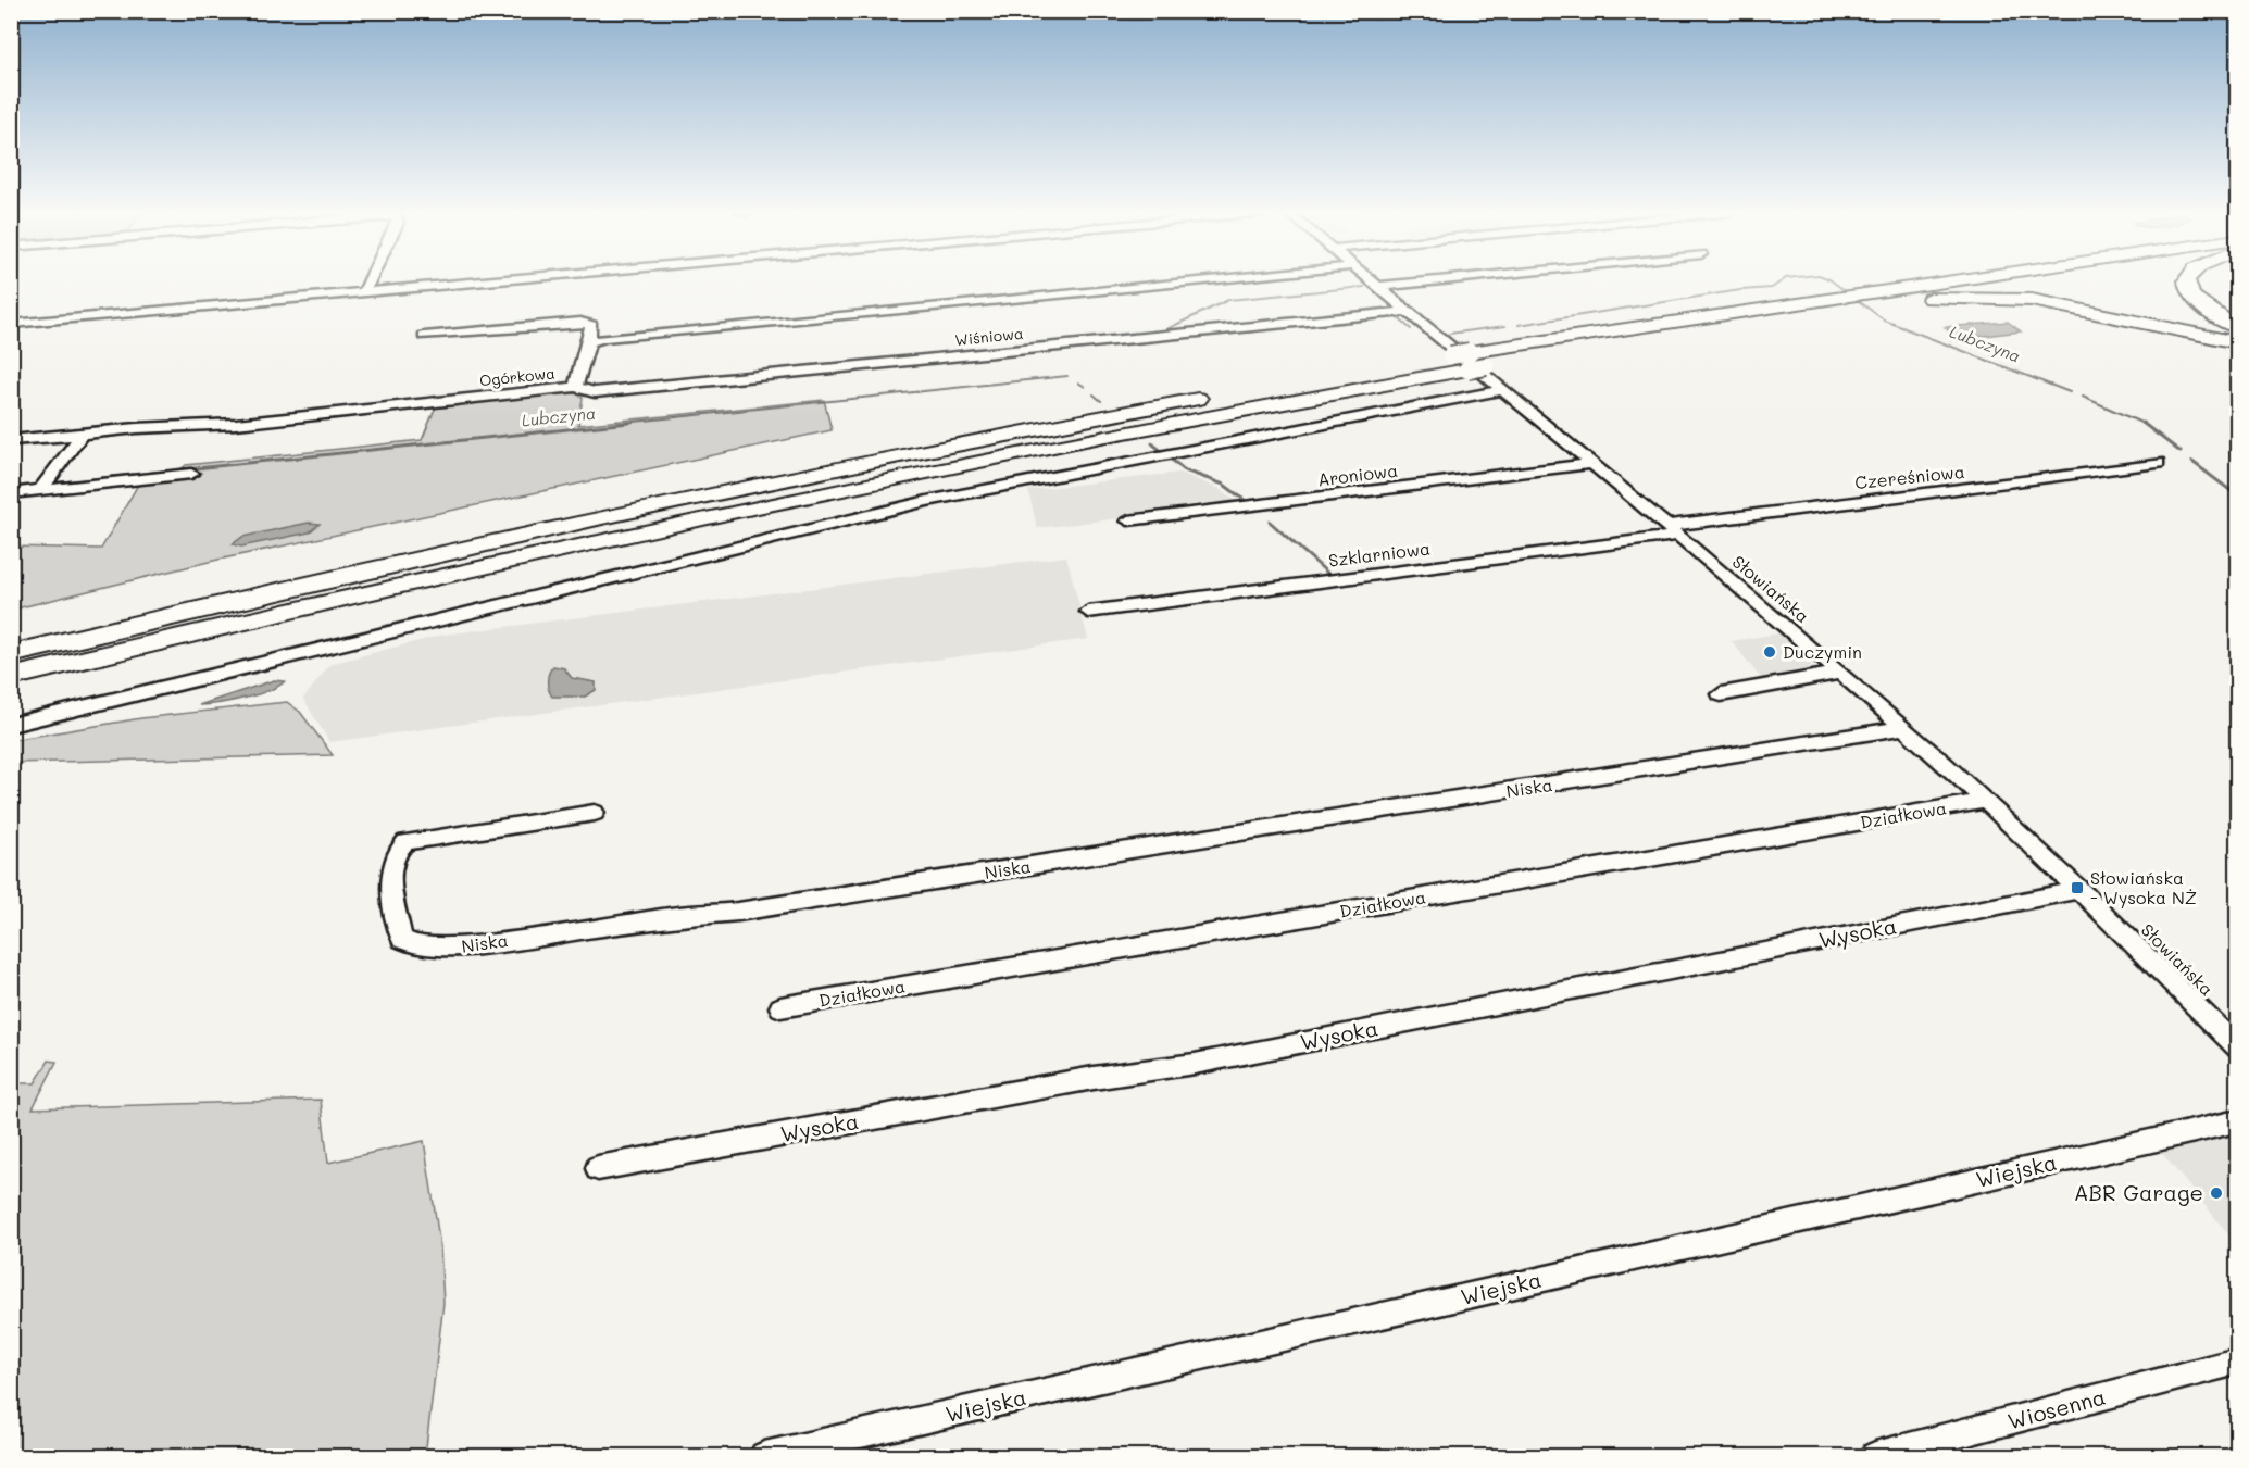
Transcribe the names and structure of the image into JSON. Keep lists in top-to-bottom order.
{
  "streets": {
    "street": [
      "Wiśniowa",
      "Ogórkowa",
      "Aroniowa",
      "Czereśniowa",
      "Szklarniowa",
      "Słowiańska",
      "Niska",
      "Działkowa",
      "Wysoka",
      "Wiejska",
      "Wiosenna"
    ]
  },
  "crossings": [
    ["Wiśniowa", "Ogórkowa"],
    ["Wiśniowa", "Słowiańska"],
    ["Aroniowa", "Słowiańska"],
    ["Czereśniowa", "Szklarniowa"],
    ["Czereśniowa", "Słowiańska"],
    ["Szklarniowa", "Słowiańska"],
    ["Słowiańska", "Niska"],
    ["Słowiańska", "Działkowa"],
    ["Słowiańska", "Wysoka"]
  ],
  "water": ["Lubczyna"],
  "places": {
    "other": ["Duczymin", "ABR Garage"],
    "transit": ["Słowiańska - Wysoka NŻ"]
  }
}
